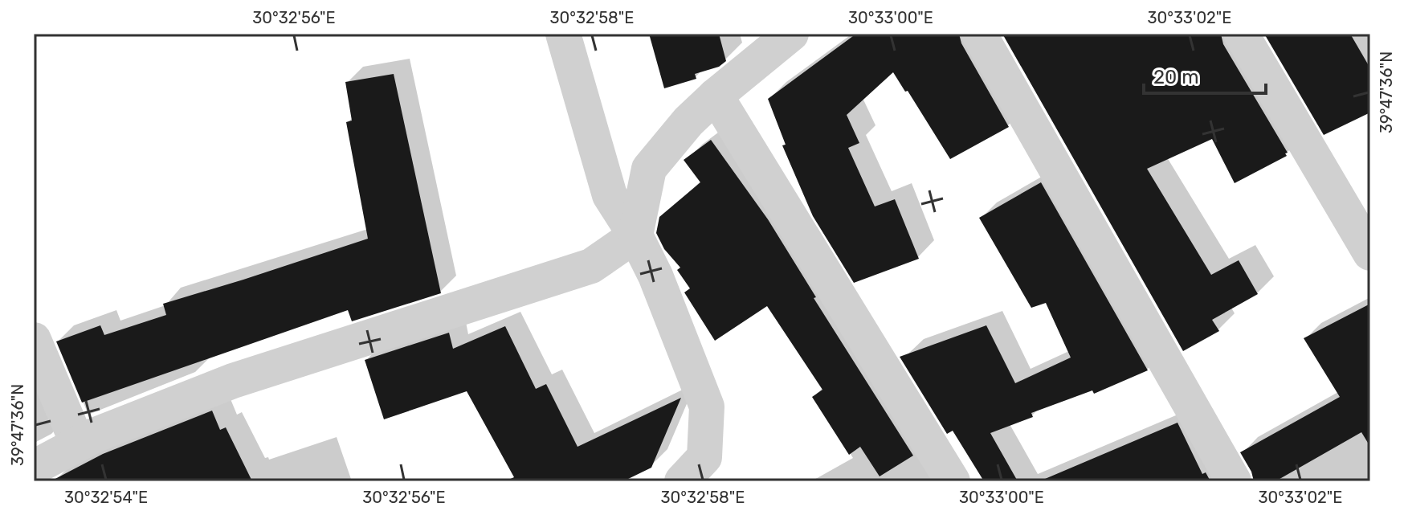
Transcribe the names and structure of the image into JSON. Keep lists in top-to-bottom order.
{
  "scale_bar": "20 m",
  "coordinates": [
    "30°32'56\"E",
    "30°32'58\"E",
    "30°33'00\"E",
    "30°33'02\"E",
    "39°47'36\"N",
    "30°32'54\"E"
  ]
}
